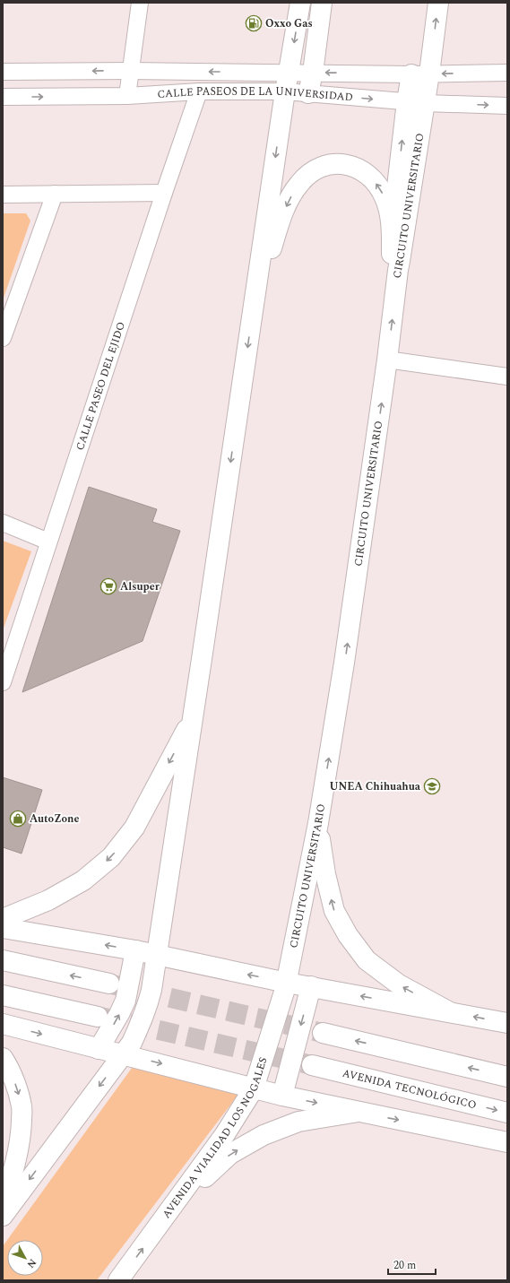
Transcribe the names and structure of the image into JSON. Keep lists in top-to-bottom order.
{
  "streets": {
    "main road": ["CIRCUITO UNIVERSITARIO", "AVENIDA TECNOLÓGICO", "AVENIDA VIALIDAD LOS NOGALES"],
    "street": ["CALLE PASEOS DE LA UNIVERSIDAD", "CALLE PASEO DEL EJIDO"]
  },
  "crossings": [
    ["CALLE PASEOS DE LA UNIVERSIDAD", "CIRCUITO UNIVERSITARIO"],
    ["CALLE PASEOS DE LA UNIVERSIDAD", "CALLE PASEO DEL EJIDO"],
    ["CIRCUITO UNIVERSITARIO", "AVENIDA VIALIDAD LOS NOGALES"]
  ],
  "places": {
    "fuel station": ["Oxxo Gas"],
    "supermarket": ["Alsuper"],
    "school or university": ["UNEA Chihuahua"],
    "shop": ["AutoZone"]
  },
  "scale_bar": "20 m",
  "north": "bottom right"
}
